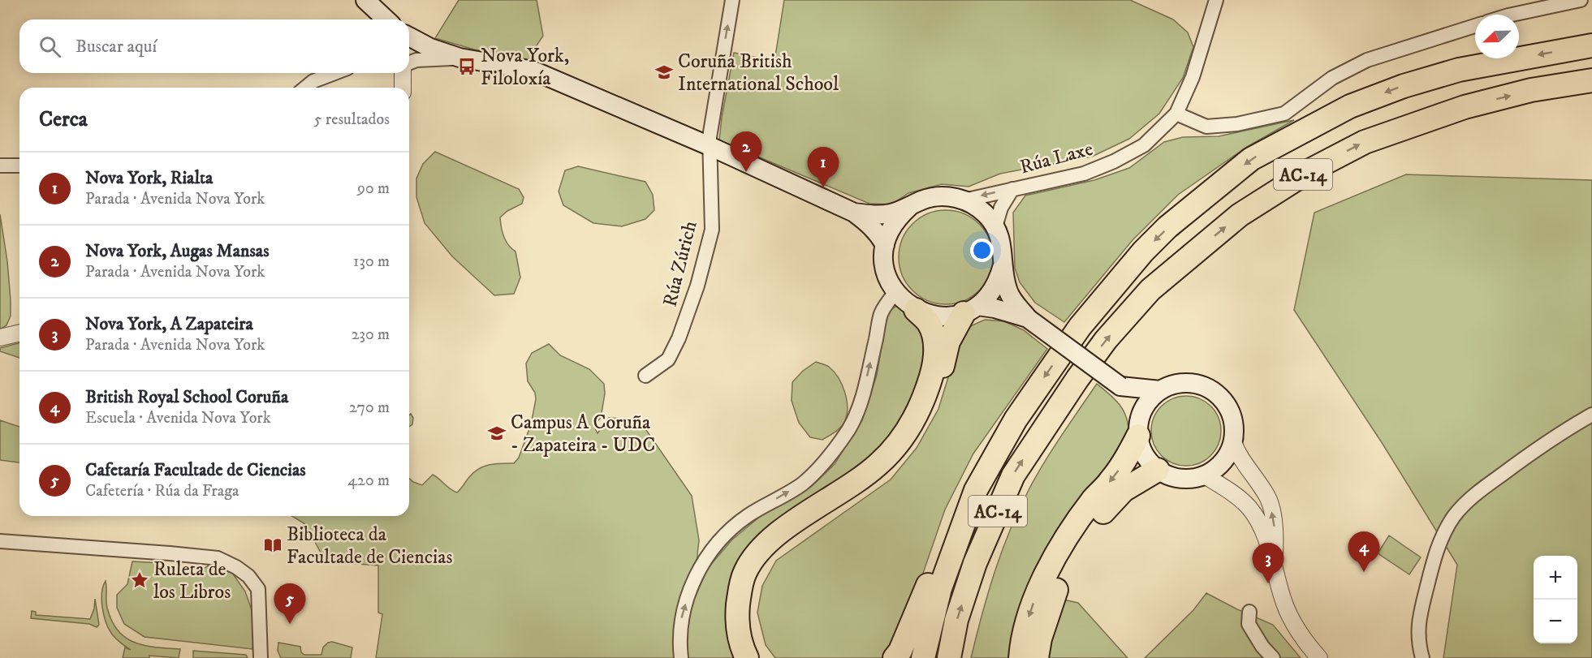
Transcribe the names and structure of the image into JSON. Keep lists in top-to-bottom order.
{
  "streets": {
    "highway": ["AC-14"],
    "street": ["Rúa Laxe", "Rúa Zúrich"]
  },
  "one_way": ["Rúa Zúrich"],
  "places": {
    "bus stop": ["Nova York, Filoloxía"],
    "school or university": ["Coruña British International School", "Campus A Coruña - Zapateira - UDC"],
    "library": ["Biblioteca da Facultade de Ciencias"],
    "place": ["Ruleta de los Libros"]
  },
  "north": "bottom left",
  "page": {
    "search": "Buscar aquí",
    "heading": ["Cerca", "5 resultados"],
    "pins": [
      "2",
      "1",
      "4",
      "3",
      "5"
    ],
    "list": [
      {
        "mark": "1",
        "name": "Nova York, Rialta",
        "note": "Parada · Avenida Nova York",
        "value": "90 m"
      },
      {
        "mark": "2",
        "name": "Nova York, Augas Mansas",
        "note": "Parada · Avenida Nova York",
        "value": "130 m"
      },
      {
        "mark": "3",
        "name": "Nova York, A Zapateira",
        "note": "Parada · Avenida Nova York",
        "value": "230 m"
      },
      {
        "mark": "4",
        "name": "British Royal School Coruña",
        "note": "Escuela · Avenida Nova York",
        "value": "270 m"
      },
      {
        "mark": "5",
        "name": "Cafetaría Facultade de Ciencias",
        "note": "Cafetería · Rúa da Fraga",
        "value": "420 m"
      }
    ],
    "map_buttons": ["+", "−"]
  }
}
